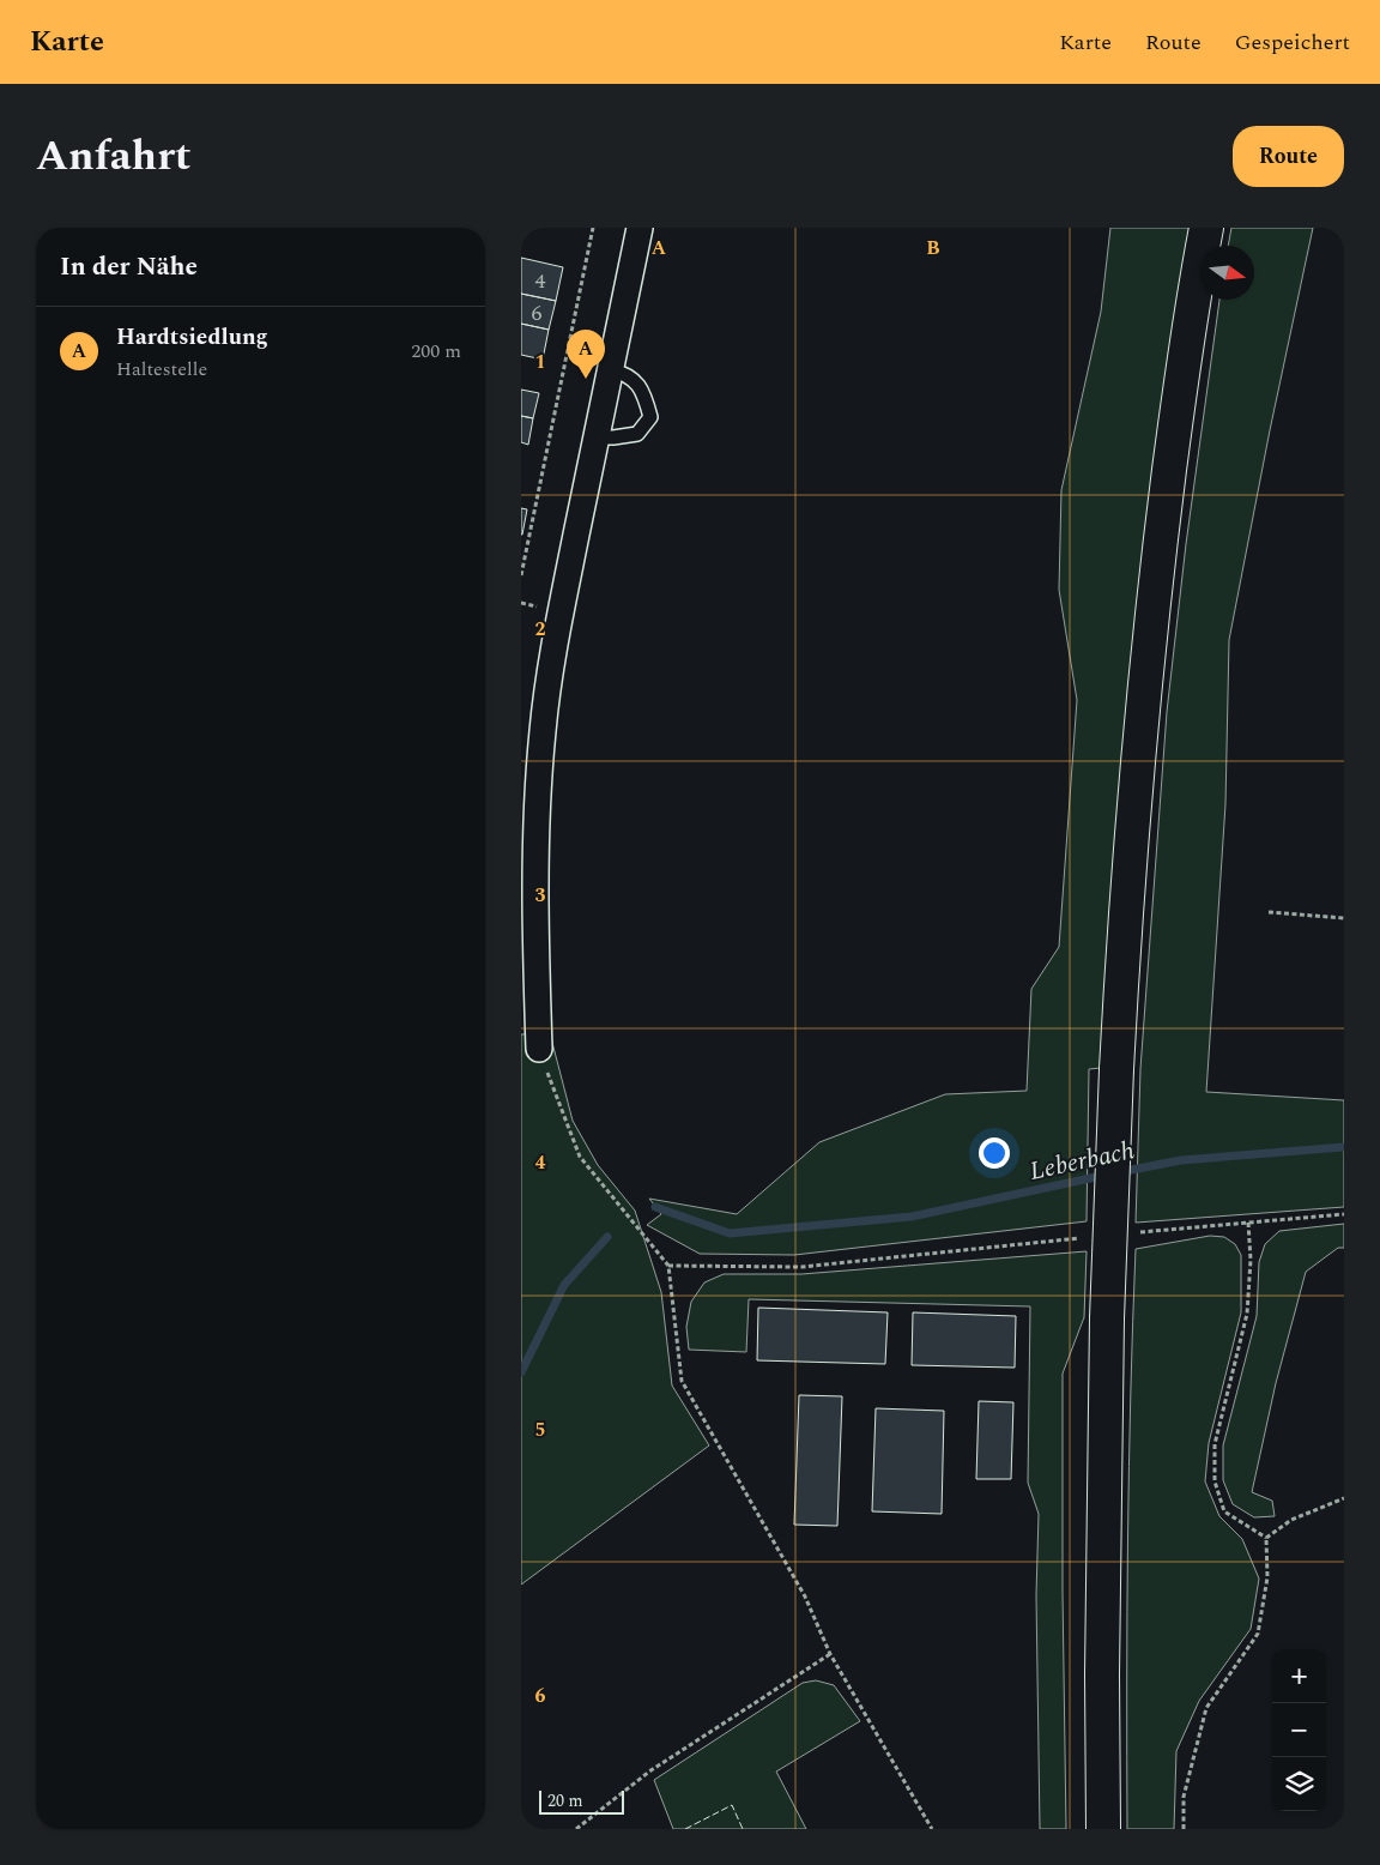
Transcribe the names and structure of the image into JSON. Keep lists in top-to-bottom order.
{
  "water": ["Leberbach"],
  "house_numbers": ["4", "6"],
  "scale_bar": "20 m",
  "north": "right",
  "page": {
    "header": "Karte",
    "nav": ["Karte", "Route", "Gespeichert"],
    "title": "Anfahrt",
    "buttons": "Route",
    "heading": "In der Nähe",
    "list": [
      {
        "mark": "A",
        "name": "Hardtsiedlung",
        "note": "Haltestelle",
        "value": "200 m"
      }
    ],
    "pins": "A",
    "map_buttons": ["+", "−"],
    "scale": "20 m"
  },
  "grid": {
    "columns": ["A", "B"],
    "rows": [
      "1",
      "2",
      "3",
      "4",
      "5",
      "6"
    ]
  }
}
